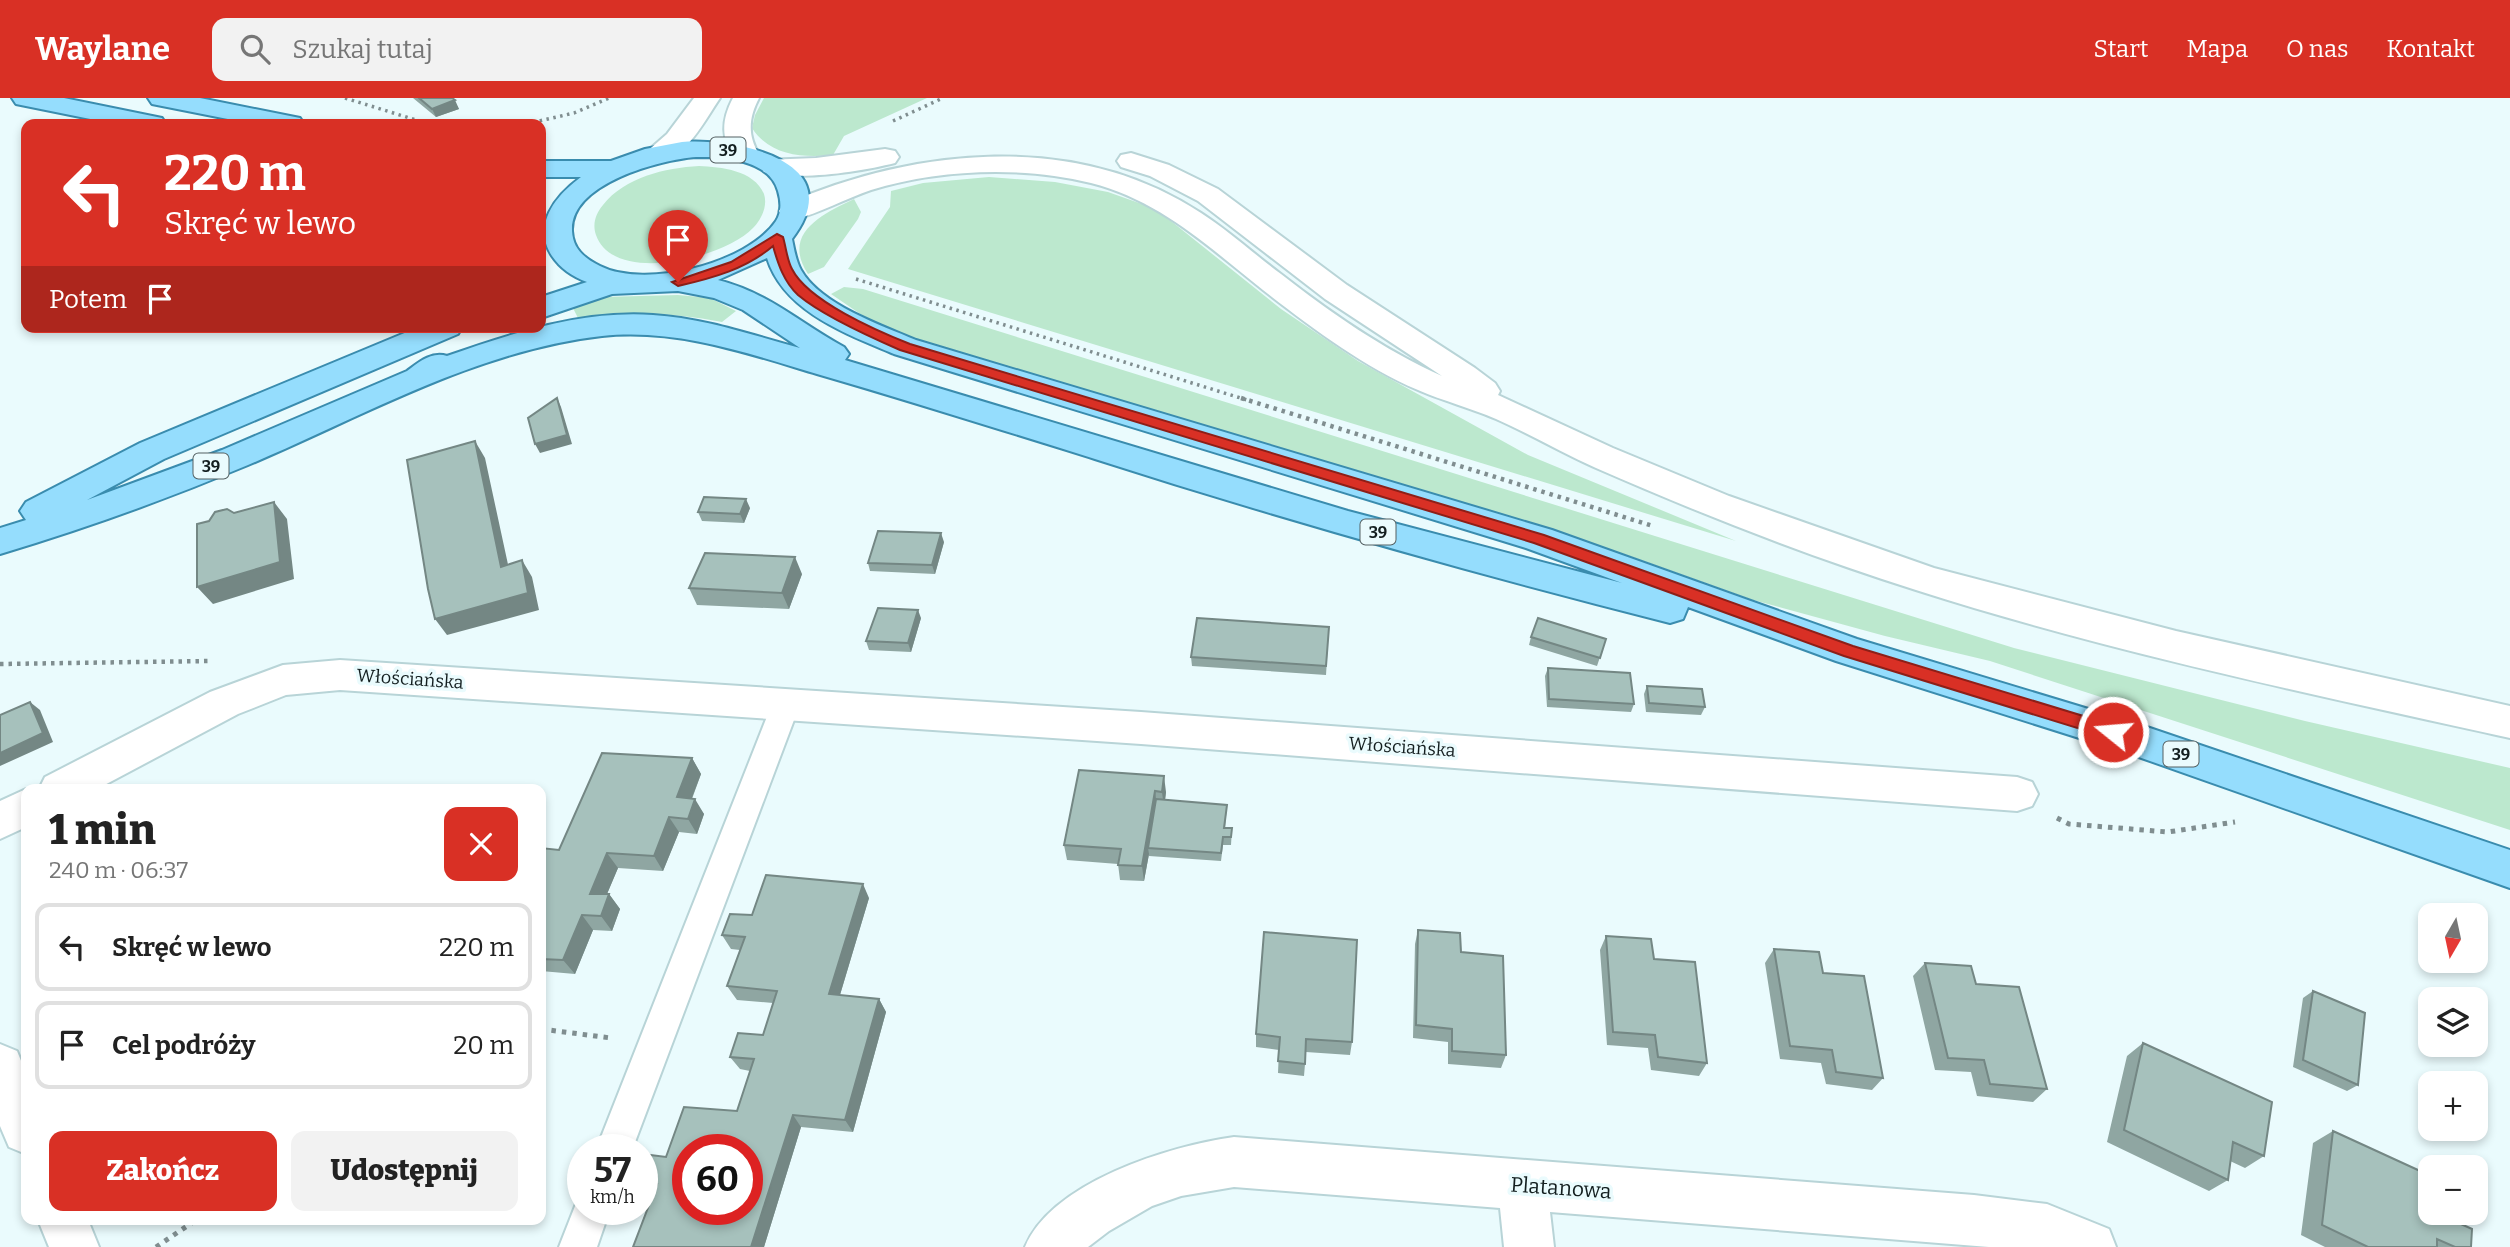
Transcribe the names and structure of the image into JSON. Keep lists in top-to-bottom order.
{
  "streets": {
    "main road": ["39"],
    "street": ["Włościańska", "Platanowa"]
  },
  "north": "bottom",
  "page": {
    "header": "Waylane",
    "search": "Szukaj tutaj",
    "nav": [
      "Start",
      "Mapa",
      "O nas",
      "Kontakt"
    ],
    "turn": ["220 m", "Skręć w lewo"],
    "then": "Potem",
    "heading": ["1 min", "240 m · 06:37"],
    "map_buttons": ["+", "−"],
    "list": [
      {
        "name": "Skręć w lewo",
        "value": "220 m"
      },
      {
        "name": "Cel podróży",
        "value": "20 m"
      }
    ],
    "buttons": ["Zakończ", "Udostępnij"],
    "speed": "57 km/h",
    "limit": "60"
  }
}
